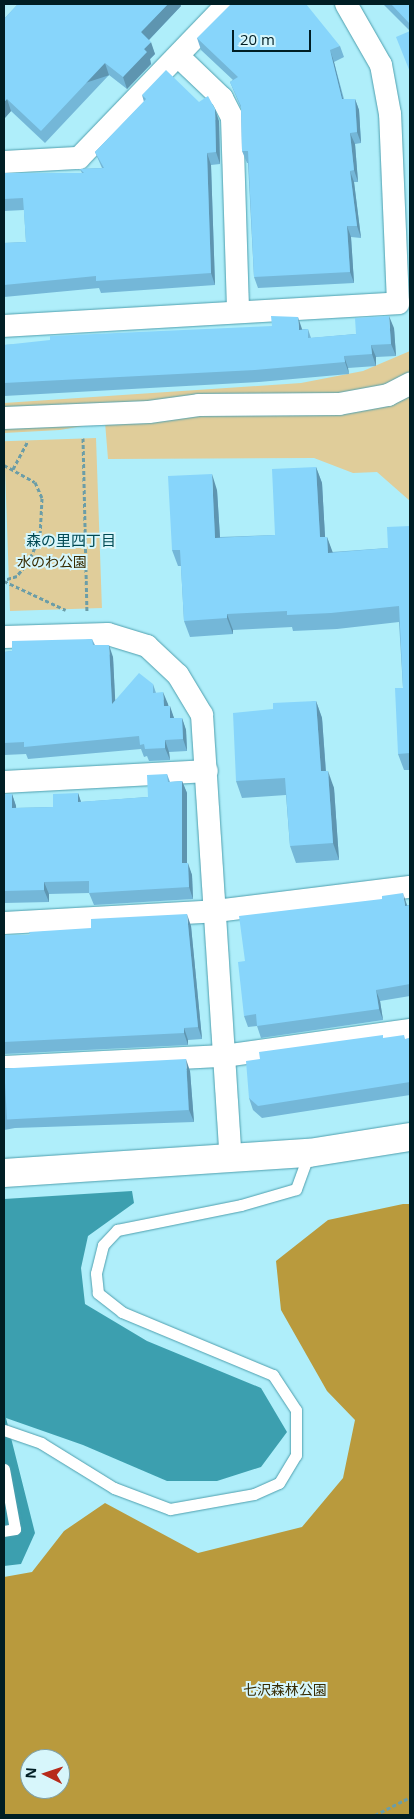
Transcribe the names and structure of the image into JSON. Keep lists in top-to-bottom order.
{
  "districts": ["森の里四丁目"],
  "parks": ["水のわ公園", "七沢森林公園"],
  "scale_bar": "20 m",
  "north": "left"
}
